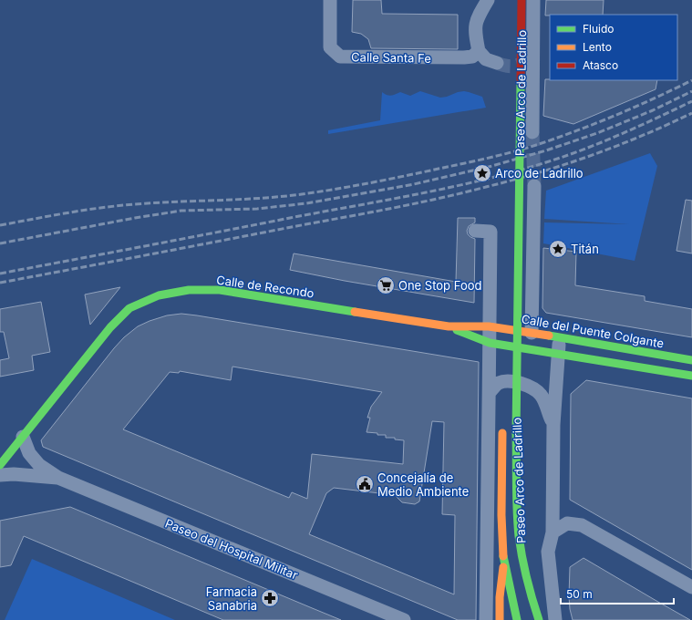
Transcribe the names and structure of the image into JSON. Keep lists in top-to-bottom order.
{
  "streets": {
    "street": [
      "Calle Santa Fe",
      "Paseo Arco de Ladrillo",
      "Calle de Recondo",
      "Calle del Puente Colgante",
      "Paseo del Hospital Militar"
    ]
  },
  "crossings": [
    ["Calle de Recondo", "Calle del Puente Colgante"],
    ["Calle de Recondo", "Paseo del Hospital Militar"]
  ],
  "places": {
    "place": ["Arco de Ladrillo", "Titán"],
    "supermarket": ["One Stop Food"],
    "public building": ["Concejalía de Medio Ambiente"],
    "pharmacy": ["Farmacia Sanabria"]
  },
  "legend": ["Fluido", "Lento", "Atasco"],
  "scale_bar": "50 m"
}
